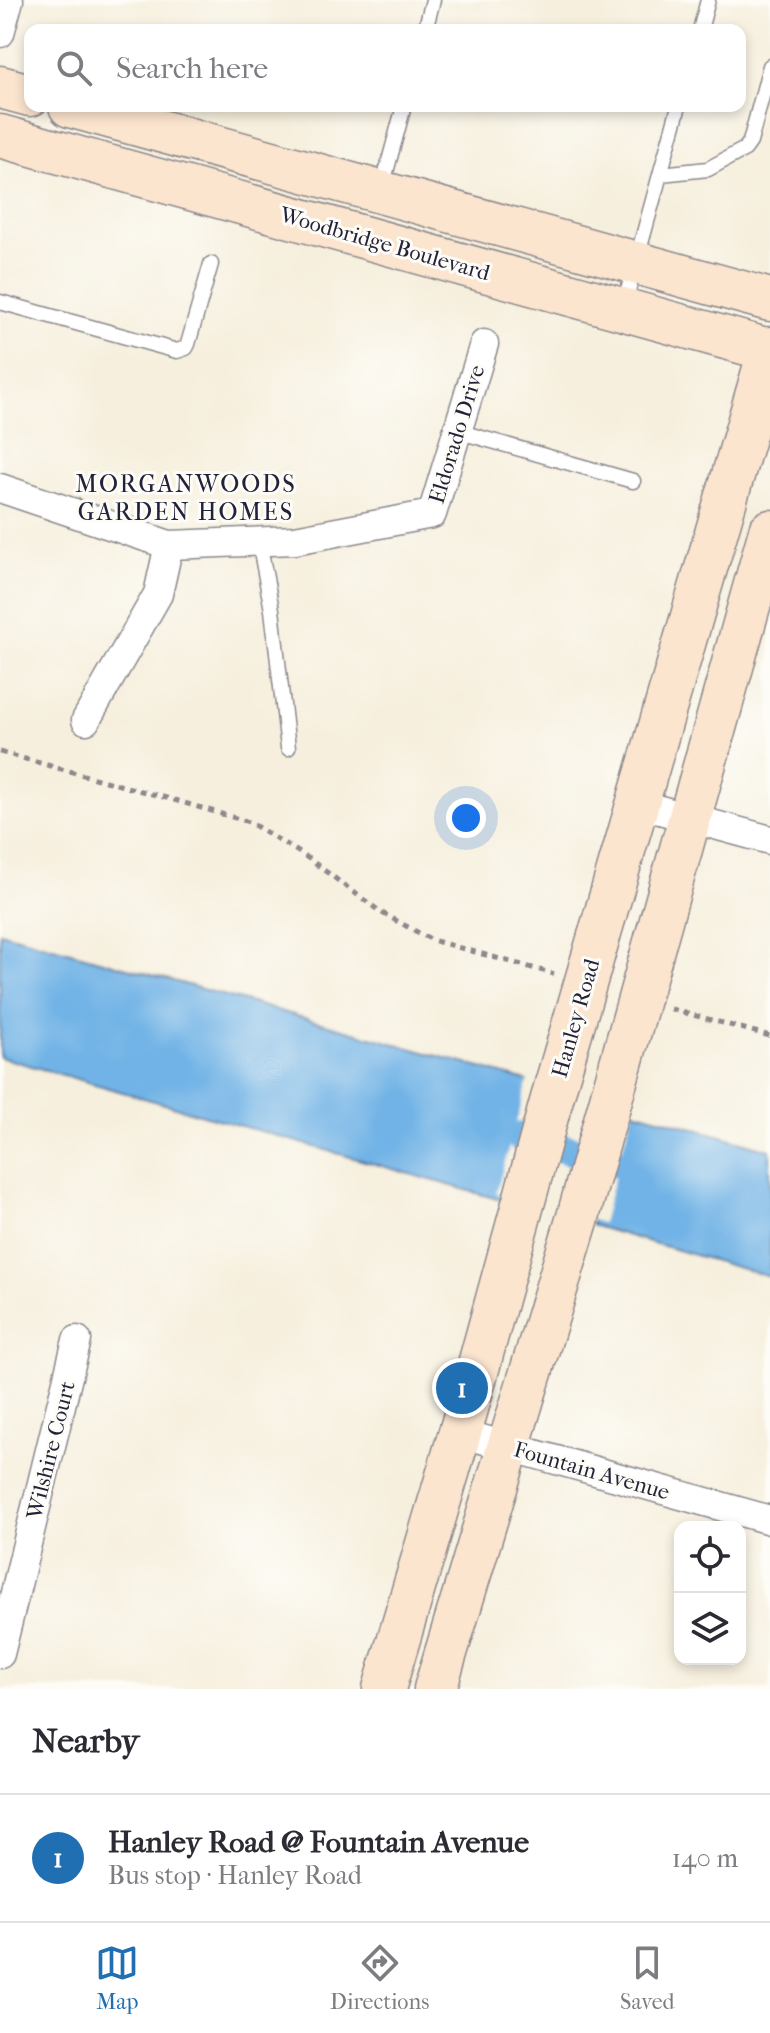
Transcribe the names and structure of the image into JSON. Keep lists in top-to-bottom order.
{
  "streets": {
    "main road": ["Woodbridge Boulevard", "Hanley Road"],
    "street": ["Eldorado Drive", "Wilshire Court", "Fountain Avenue"]
  },
  "crossings": [
    ["Woodbridge Boulevard", "Hanley Road"],
    ["Hanley Road", "Fountain Avenue"]
  ],
  "districts": ["MORGANWOODS GARDEN HOMES"],
  "page": {
    "search": "Search here",
    "pins": "1",
    "heading": "Nearby",
    "list": [
      {
        "mark": "1",
        "name": "Hanley Road @ Fountain Avenue",
        "note": "Bus stop · Hanley Road",
        "value": "140 m"
      }
    ],
    "nav": ["Map", "Directions", "Saved"]
  }
}
